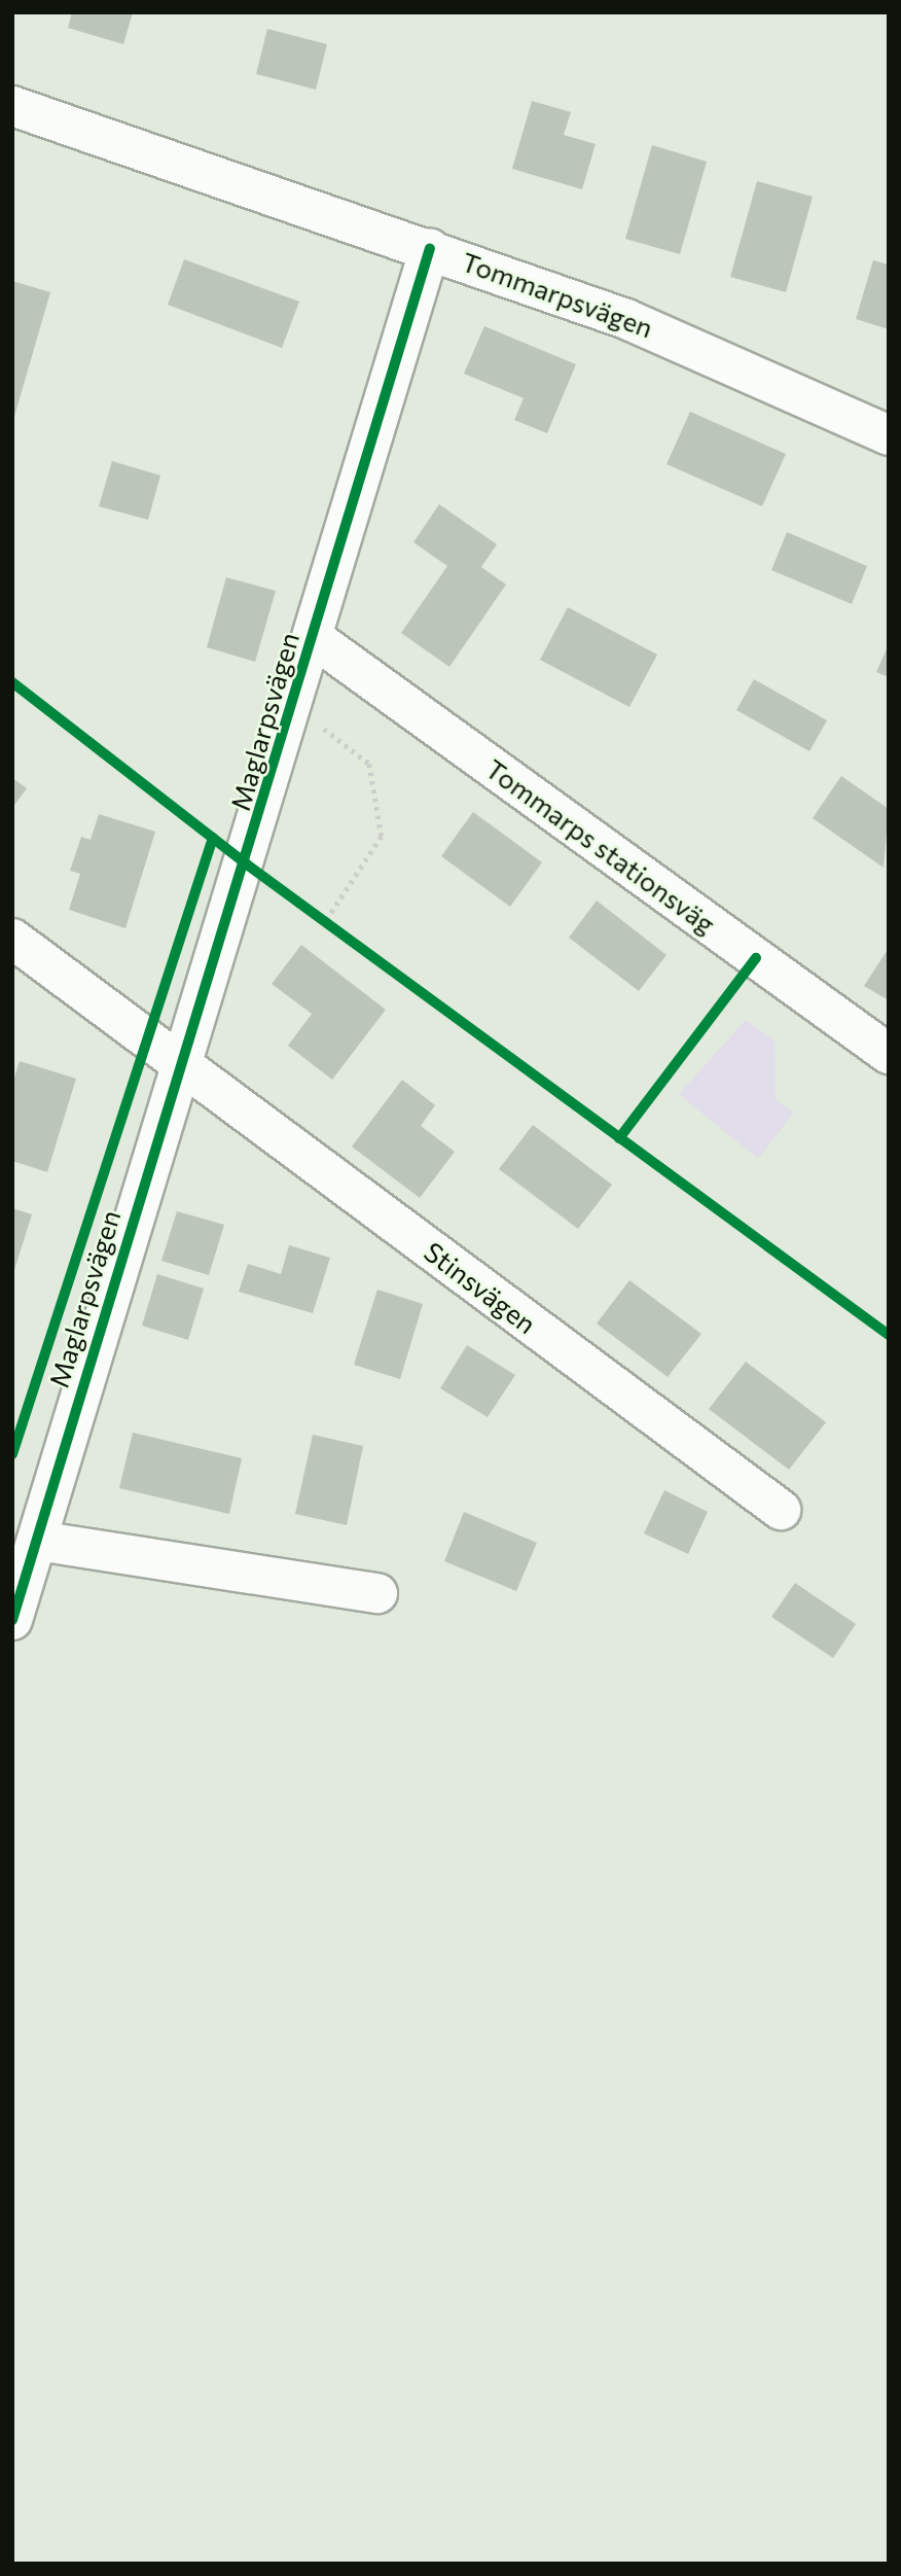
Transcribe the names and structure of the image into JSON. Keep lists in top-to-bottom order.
{
  "streets": {
    "street": [
      "Tommarpsvägen",
      "Maglarpsvägen",
      "Tommarps stationsväg",
      "Stinsvägen"
    ]
  },
  "crossings": [
    ["Tommarpsvägen", "Maglarpsvägen"],
    ["Maglarpsvägen", "Tommarps stationsväg"],
    ["Maglarpsvägen", "Stinsvägen"]
  ]
}
